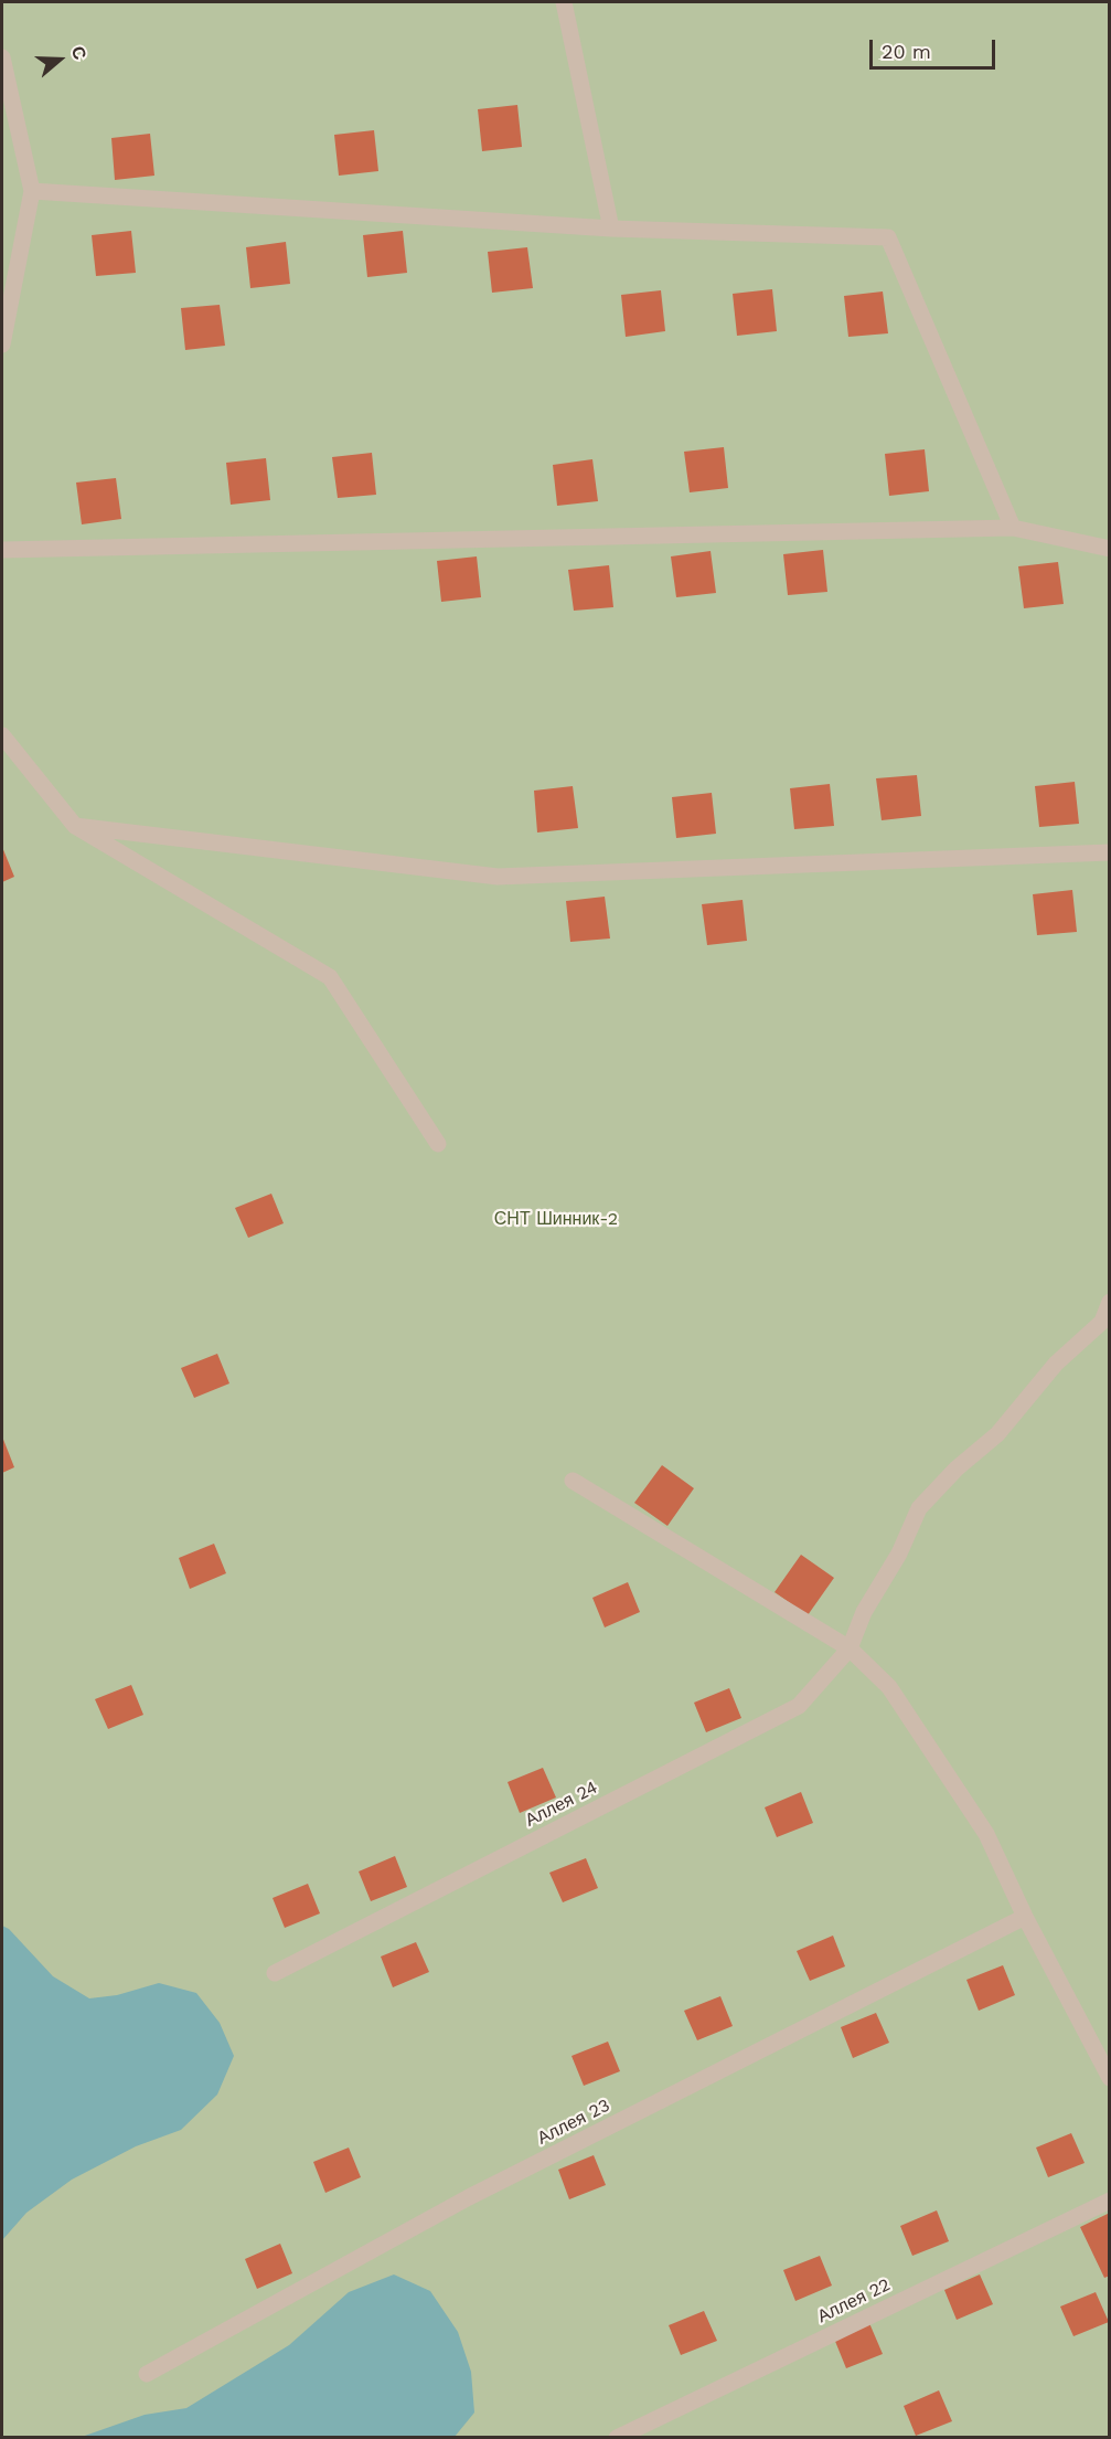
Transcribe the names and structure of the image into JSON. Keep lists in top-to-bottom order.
{
  "streets": {
    "lane": ["Аллея 24", "Аллея 23", "Аллея 22"]
  },
  "parks": ["СНТ Шинник-2"],
  "scale_bar": "20 m",
  "north": "right"
}
